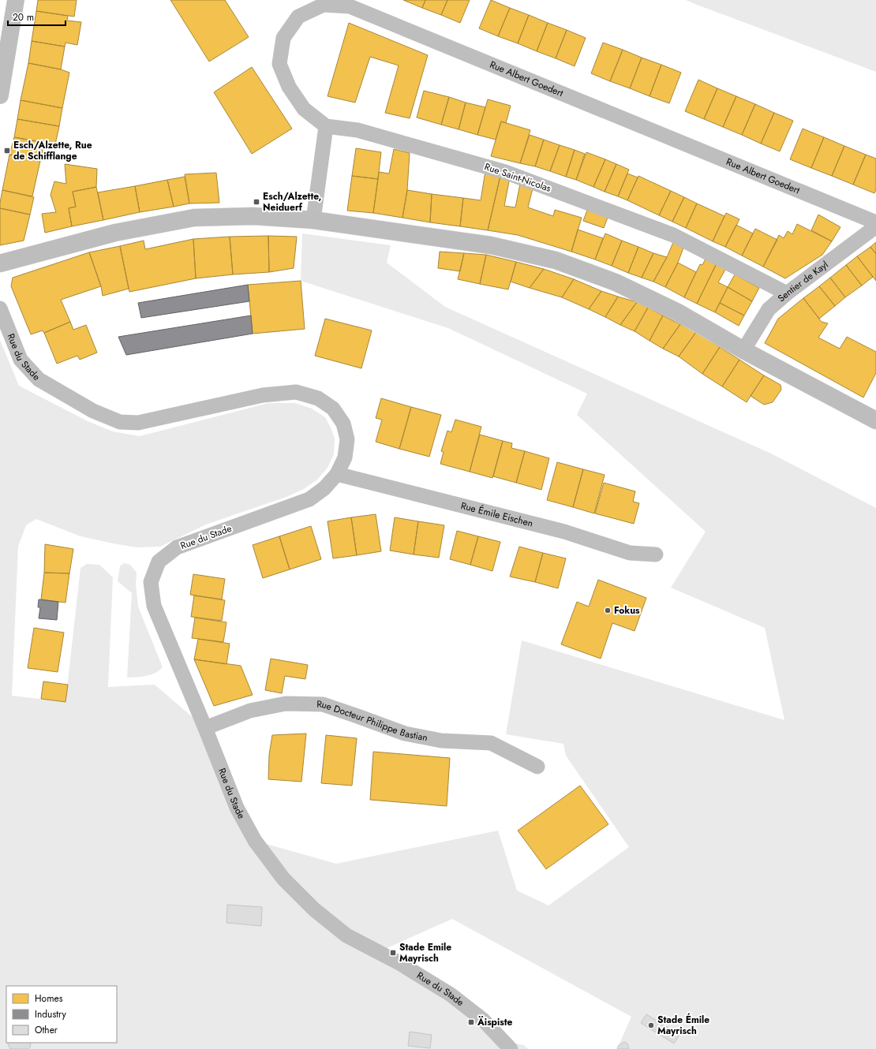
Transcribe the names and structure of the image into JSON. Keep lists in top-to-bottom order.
{
  "streets": {
    "street": [
      "Rue Albert Goedert",
      "Rue Saint-Nicolas",
      "Sentier de Kayl",
      "Rue du Stade",
      "Rue Émile Eischen",
      "Rue Docteur Philippe Bastian"
    ]
  },
  "crossings": [
    ["Rue Albert Goedert", "Rue Saint-Nicolas"],
    ["Rue Saint-Nicolas", "Sentier de Kayl"],
    ["Rue du Stade", "Rue Émile Eischen"],
    ["Rue du Stade", "Rue Docteur Philippe Bastian"]
  ],
  "places": {
    "transit": [
      "Esch/Alzette, Rue de Schifflange",
      "Esch/Alzette, Neiduerf",
      "Stade Emile Mayrisch",
      "Äispiste"
    ],
    "other": ["Fokus", "Stade Émile Mayrisch"]
  },
  "legend": ["Homes", "Industry", "Other"],
  "scale_bar": "20 m"
}
